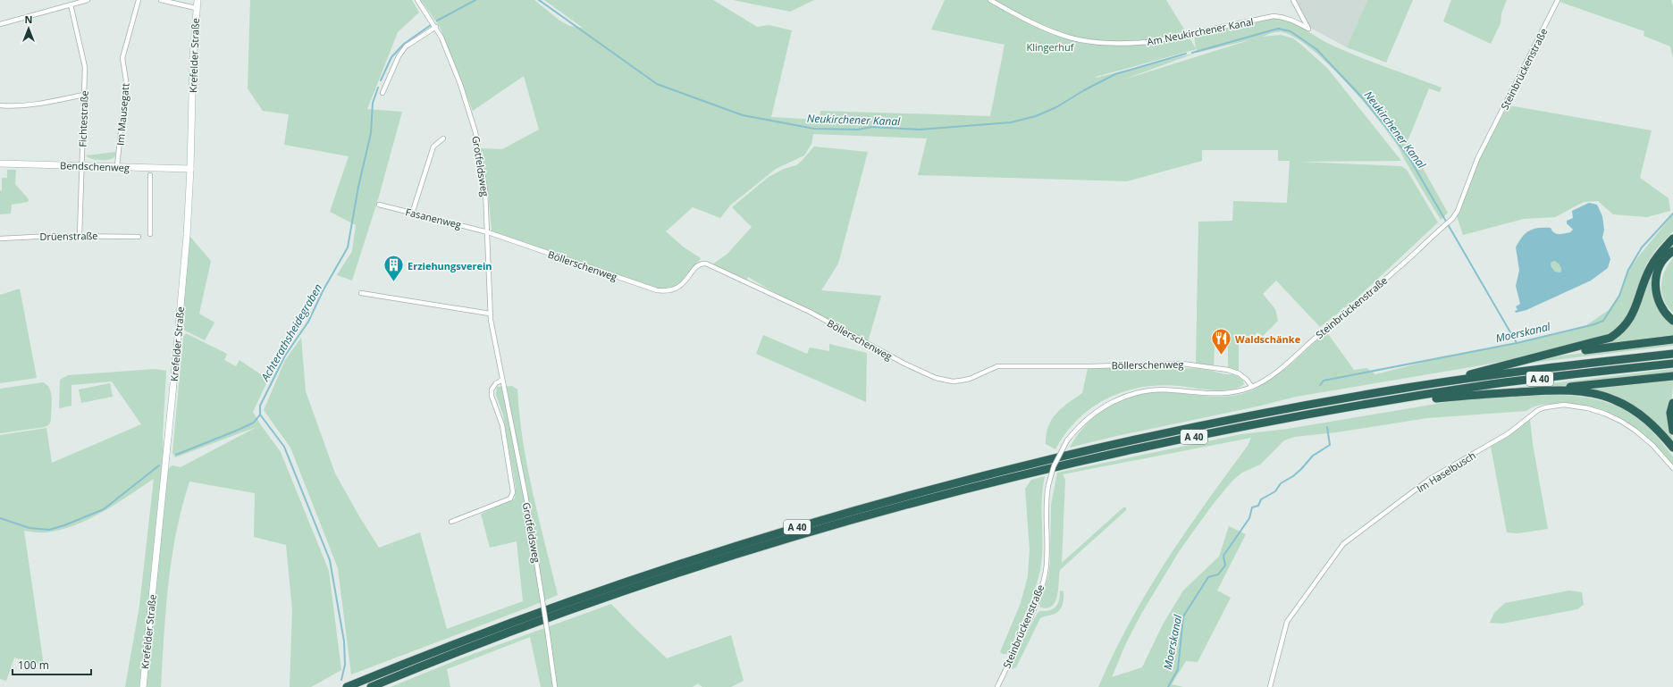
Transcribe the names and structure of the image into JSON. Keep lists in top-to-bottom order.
{
  "streets": {
    "highway": ["A 40"],
    "main road": ["Krefelder Straße", "Bendschenweg"],
    "street": [
      "Am Neukirchener Kanal",
      "Steinbrückenstraße",
      "Im Mausegatt",
      "Fichtestraße",
      "Grotfeldsweg",
      "Fasanenweg",
      "Drüenstraße",
      "Böllerschenweg",
      "Im Haselbusch"
    ]
  },
  "crossings": [
    ["Krefelder Straße", "Bendschenweg"],
    ["Steinbrückenstraße", "Böllerschenweg"],
    ["Im Mausegatt", "Bendschenweg"],
    ["Fichtestraße", "Bendschenweg"],
    ["Fichtestraße", "Drüenstraße"],
    ["Grotfeldsweg", "Fasanenweg"],
    ["Grotfeldsweg", "Böllerschenweg"],
    ["Fasanenweg", "Böllerschenweg"]
  ],
  "water": ["Neukirchener Kanal", "Achterathsheidegraben", "Moerskanal"],
  "parks": ["Klingerhuf"],
  "places": {
    "building": ["Erziehungsverein"],
    "restaurant": ["Waldschänke"]
  },
  "scale_bar": "100 m",
  "north": "top"
}
